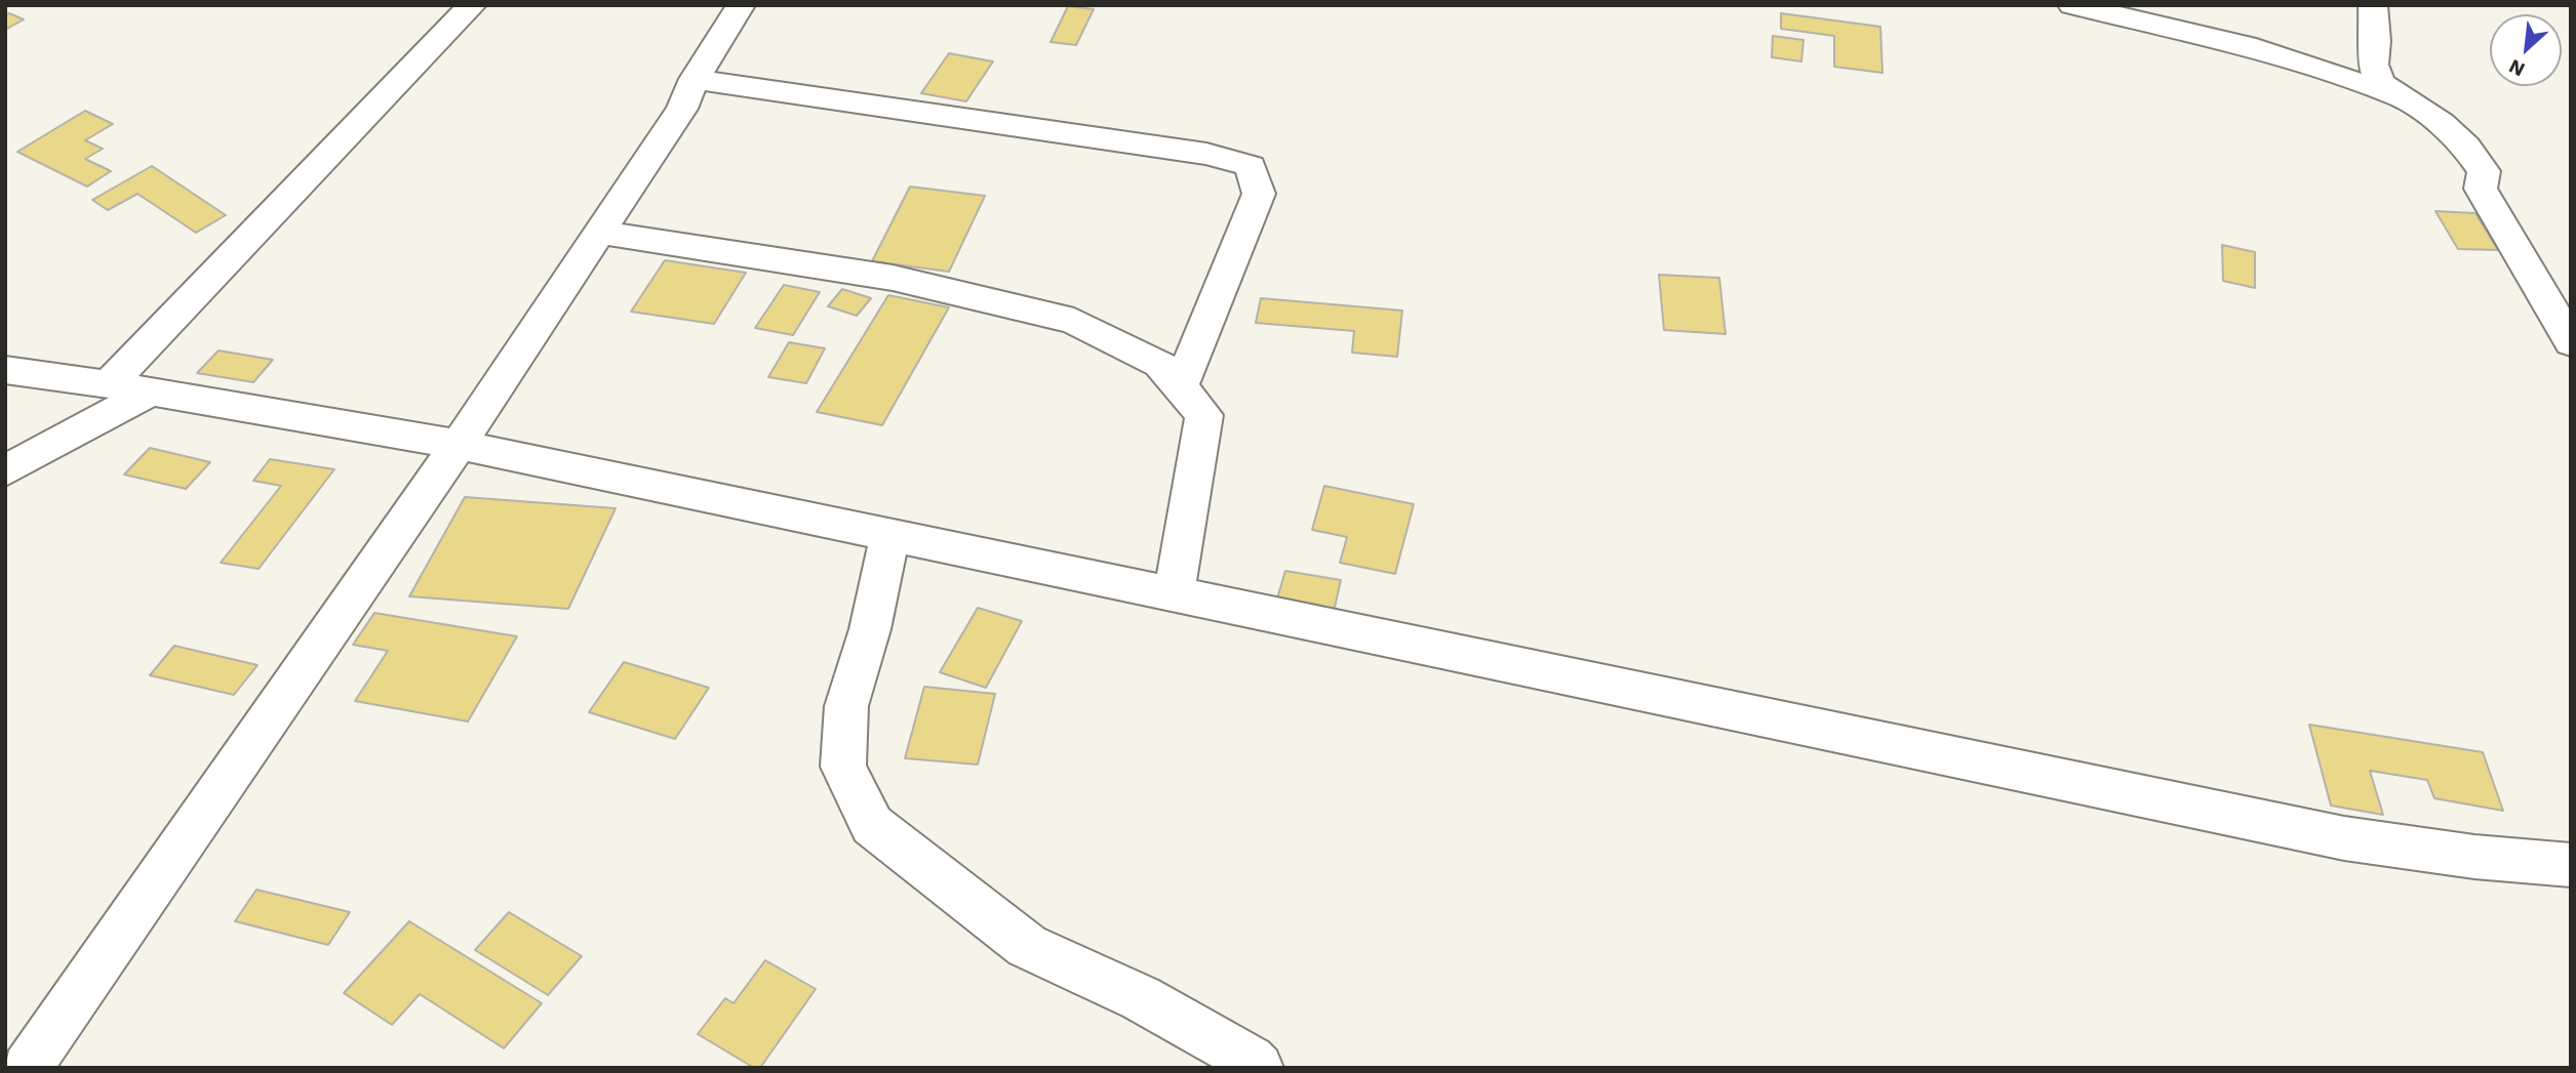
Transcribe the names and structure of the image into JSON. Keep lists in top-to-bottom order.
{
  "north": "bottom left"
}
